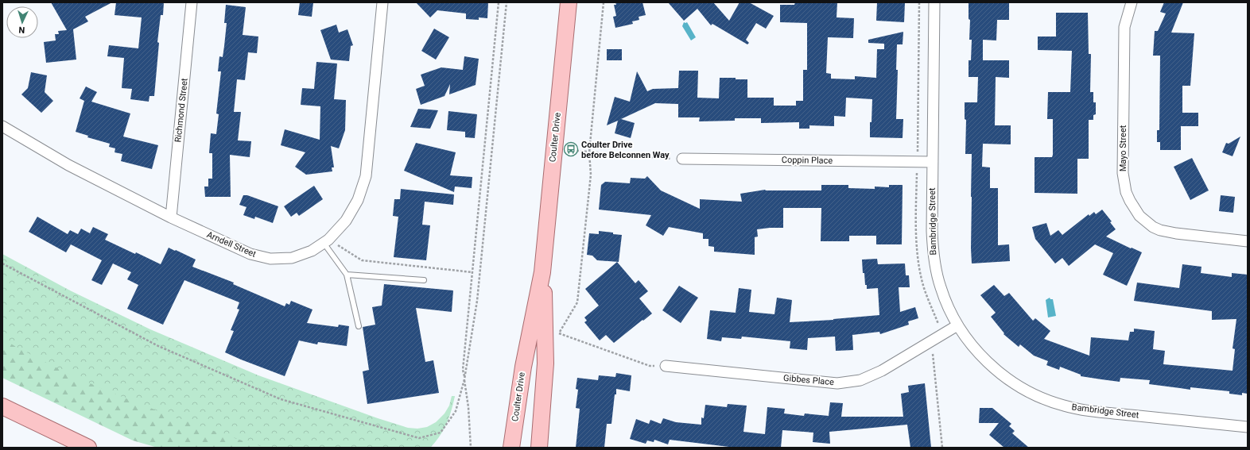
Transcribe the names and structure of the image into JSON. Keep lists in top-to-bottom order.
{
  "streets": {
    "main road": ["Coulter Drive"],
    "street": [
      "Richmond Street",
      "Mayo Street",
      "Coppin Place",
      "Bambridge Street",
      "Arndell Street",
      "Gibbes Place"
    ]
  },
  "crossings": [
    ["Richmond Street", "Arndell Street"],
    ["Coppin Place", "Bambridge Street"],
    ["Bambridge Street", "Gibbes Place"]
  ],
  "places": {
    "bus stop": ["Coulter Drive before Belconnen Way"]
  },
  "north": "bottom"
}
